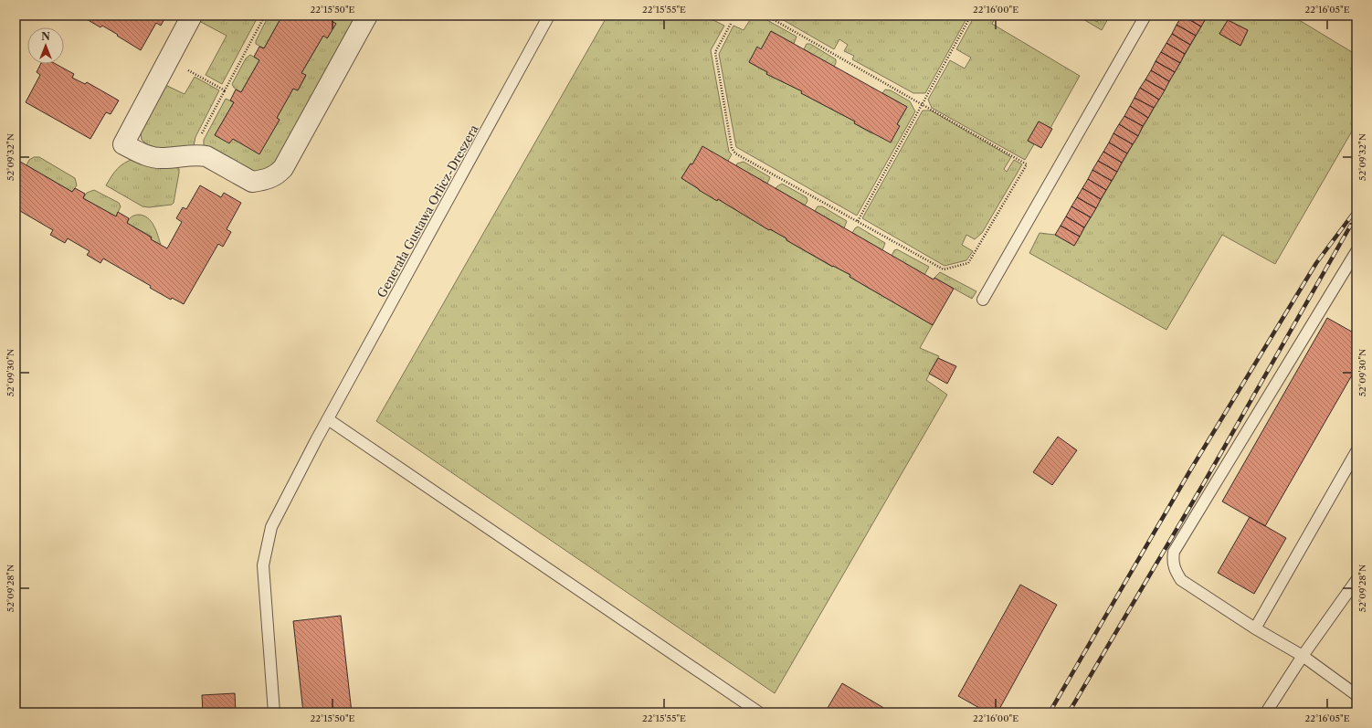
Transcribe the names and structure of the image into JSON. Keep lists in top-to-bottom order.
{
  "streets": {
    "lane": ["Generała Gustawa Orlicz-Dreszera"]
  },
  "north": "top",
  "coordinates": [
    "22°15'50\"E",
    "22°15'55\"E",
    "22°16'00\"E",
    "22°16'05\"E",
    "52°09'32\"N",
    "52°09'30\"N",
    "52°09'28\"N"
  ]
}
